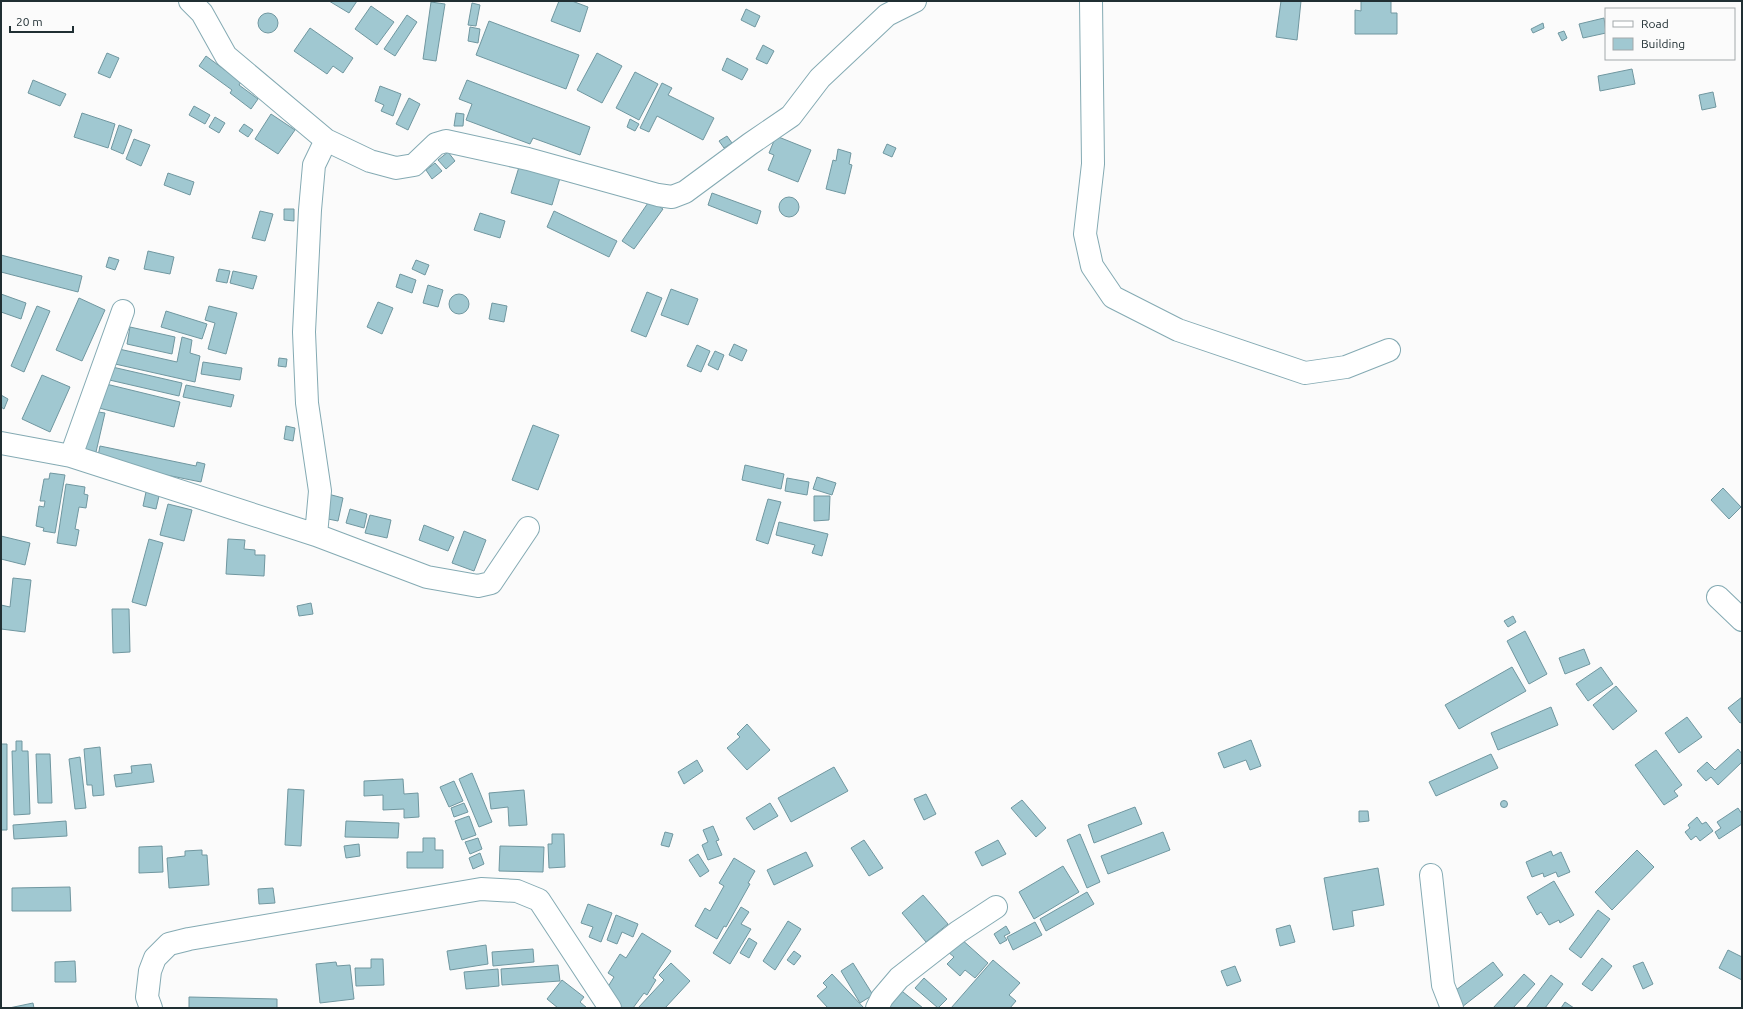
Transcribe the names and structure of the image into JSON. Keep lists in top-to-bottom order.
{
  "legend": ["Road", "Building"],
  "scale_bar": "20 m"
}
